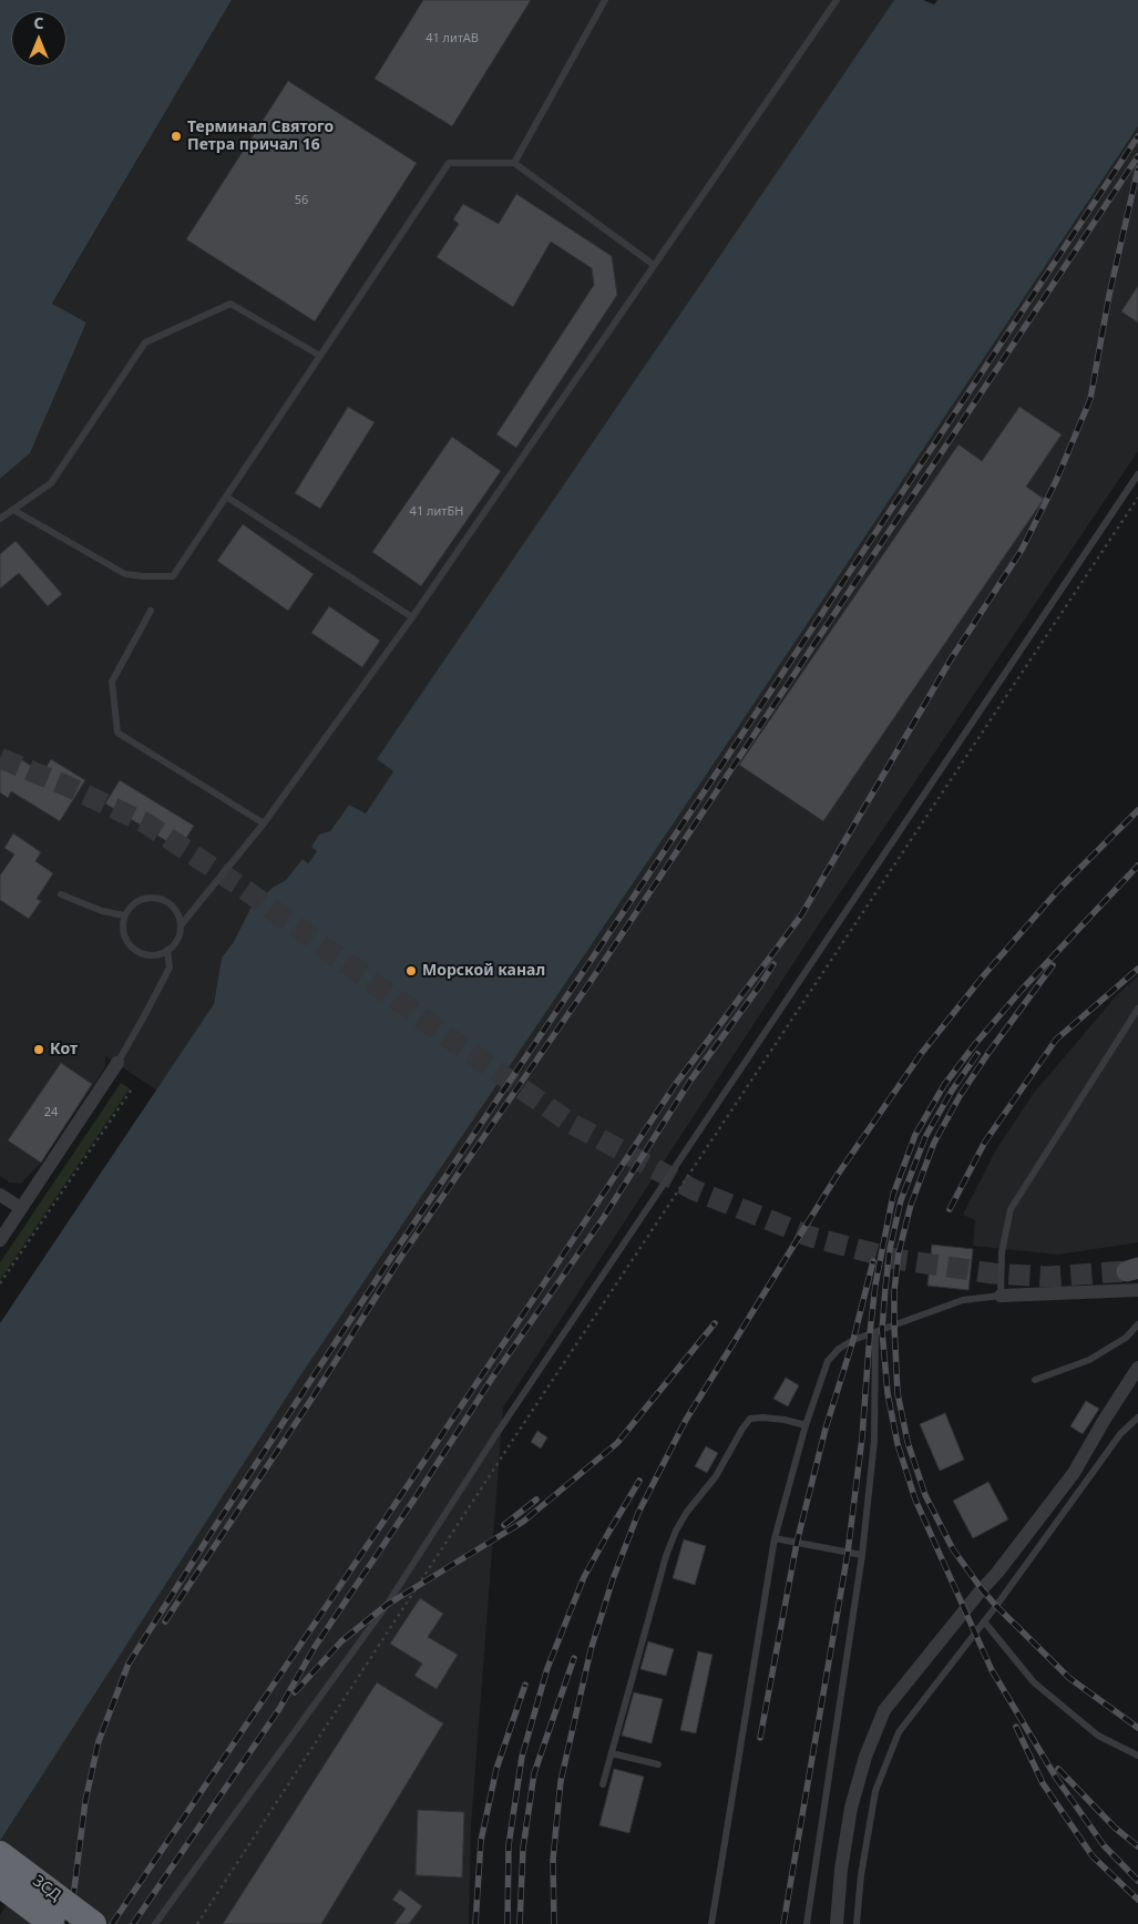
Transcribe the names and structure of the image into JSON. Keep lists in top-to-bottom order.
{
  "streets": {
    "highway": ["ЗСД"]
  },
  "places": ["Терминал Святого Петра причал 16", "Морской канал", "Кот"],
  "house_numbers": [
    "41 литАВ",
    "56",
    "41 литБН",
    "24"
  ],
  "north": "top"
}
